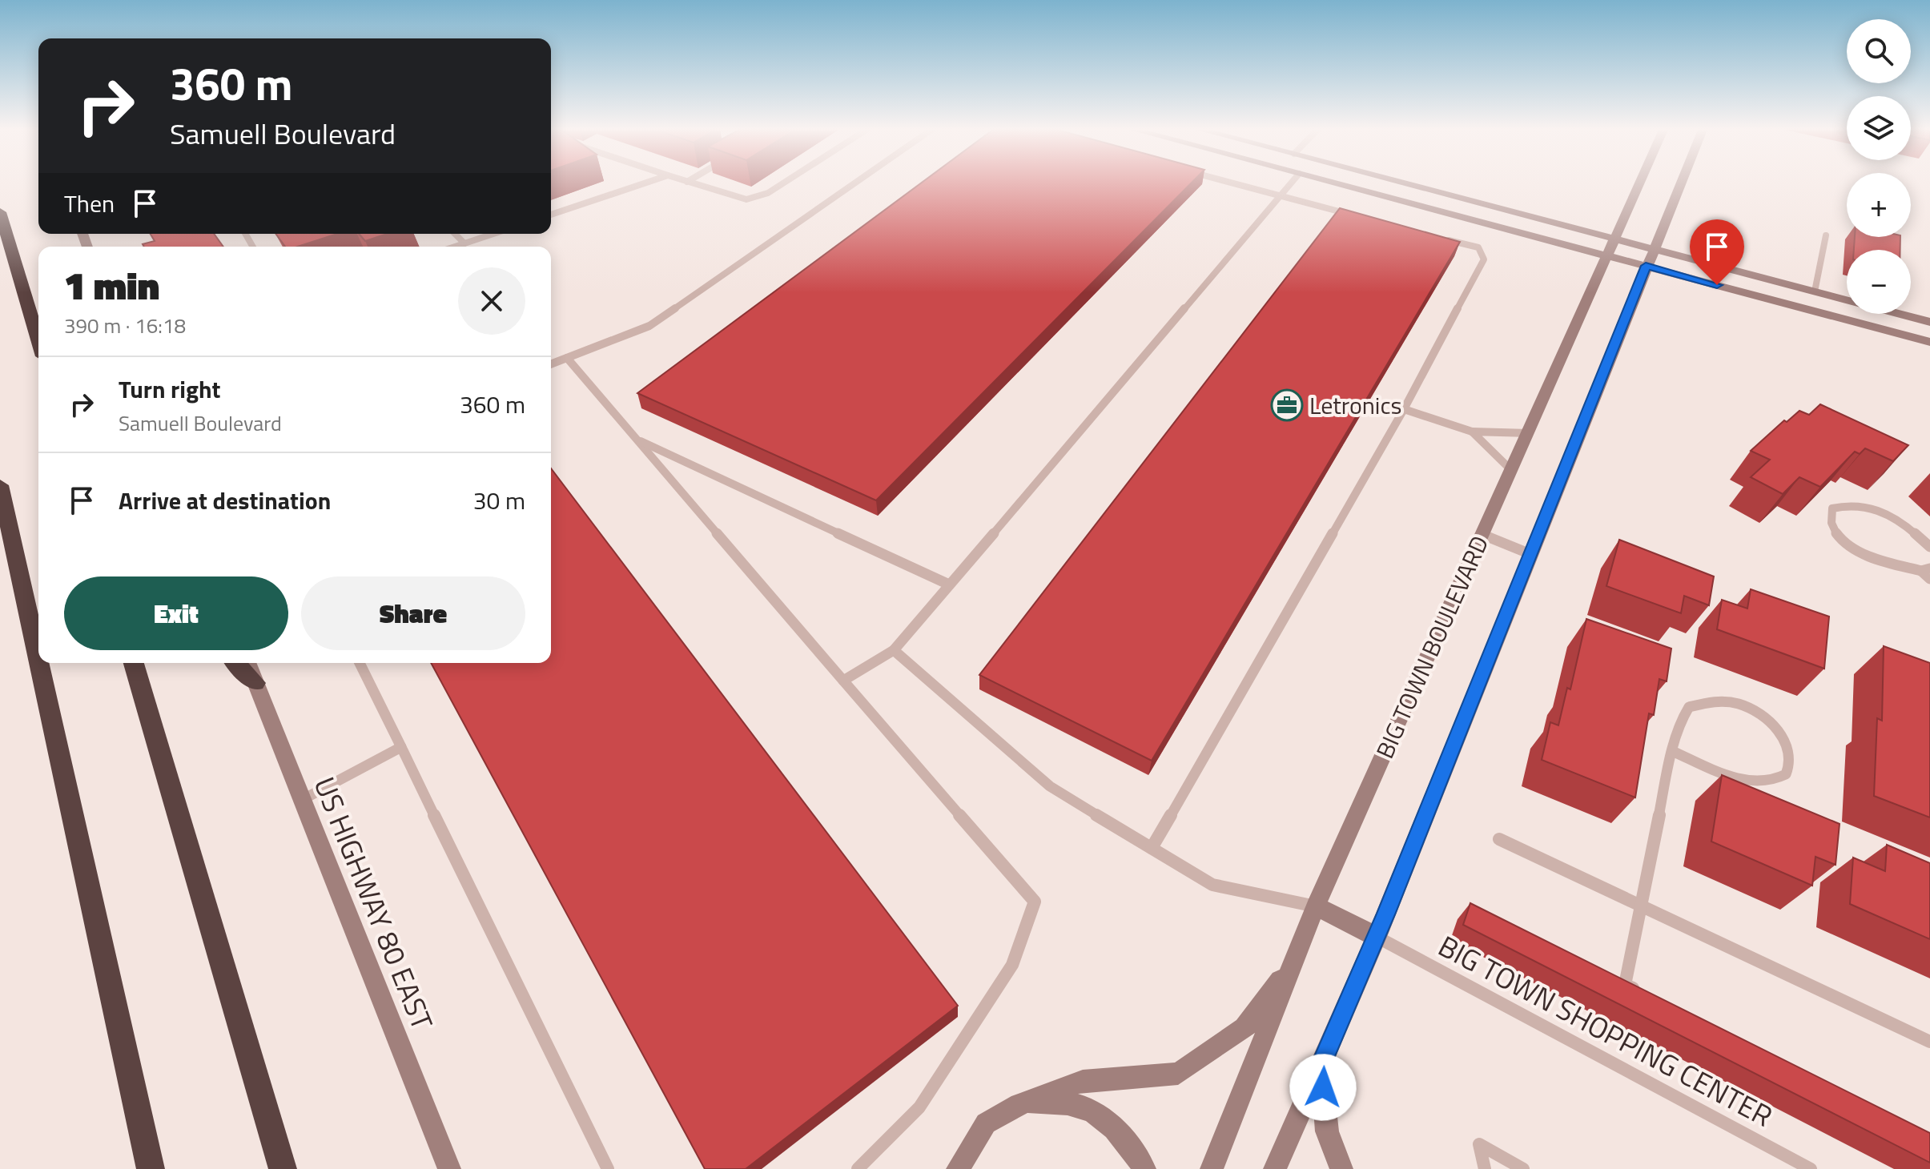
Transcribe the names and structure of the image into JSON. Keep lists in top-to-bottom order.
{
  "streets": {
    "main road": ["BIG TOWN BOULEVARD", "US HIGHWAY 80 EAST"],
    "lane": ["BIG TOWN SHOPPING CENTER"]
  },
  "places": {
    "office": ["Letronics"]
  },
  "page": {
    "map_buttons": ["+", "−"],
    "turn": ["360 m", "Samuell Boulevard"],
    "then": "Then",
    "heading": ["1 min", "390 m · 16:18"],
    "list": [
      {
        "name": "Turn right",
        "note": "Samuell Boulevard",
        "value": "360 m"
      },
      {
        "name": "Arrive at destination",
        "value": "30 m"
      }
    ],
    "buttons": ["Exit", "Share"]
  }
}
